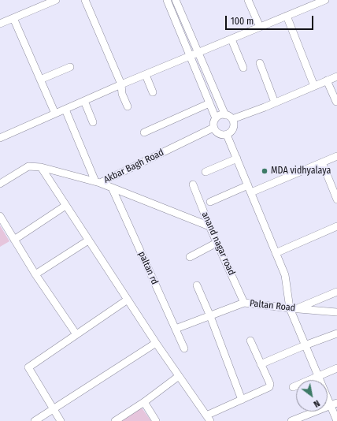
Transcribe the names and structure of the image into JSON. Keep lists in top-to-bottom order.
{
  "streets": {
    "street": [
      "Akbar Bagh Road",
      "anand nagar road",
      "paltan rd",
      "Paltan Road"
    ]
  },
  "crossings": [
    ["anand nagar road", "Paltan Road"],
    ["paltan rd", "Paltan Road"]
  ],
  "places": ["MDA vidhyalaya"],
  "scale_bar": "100 m",
  "north": "bottom right"
}
